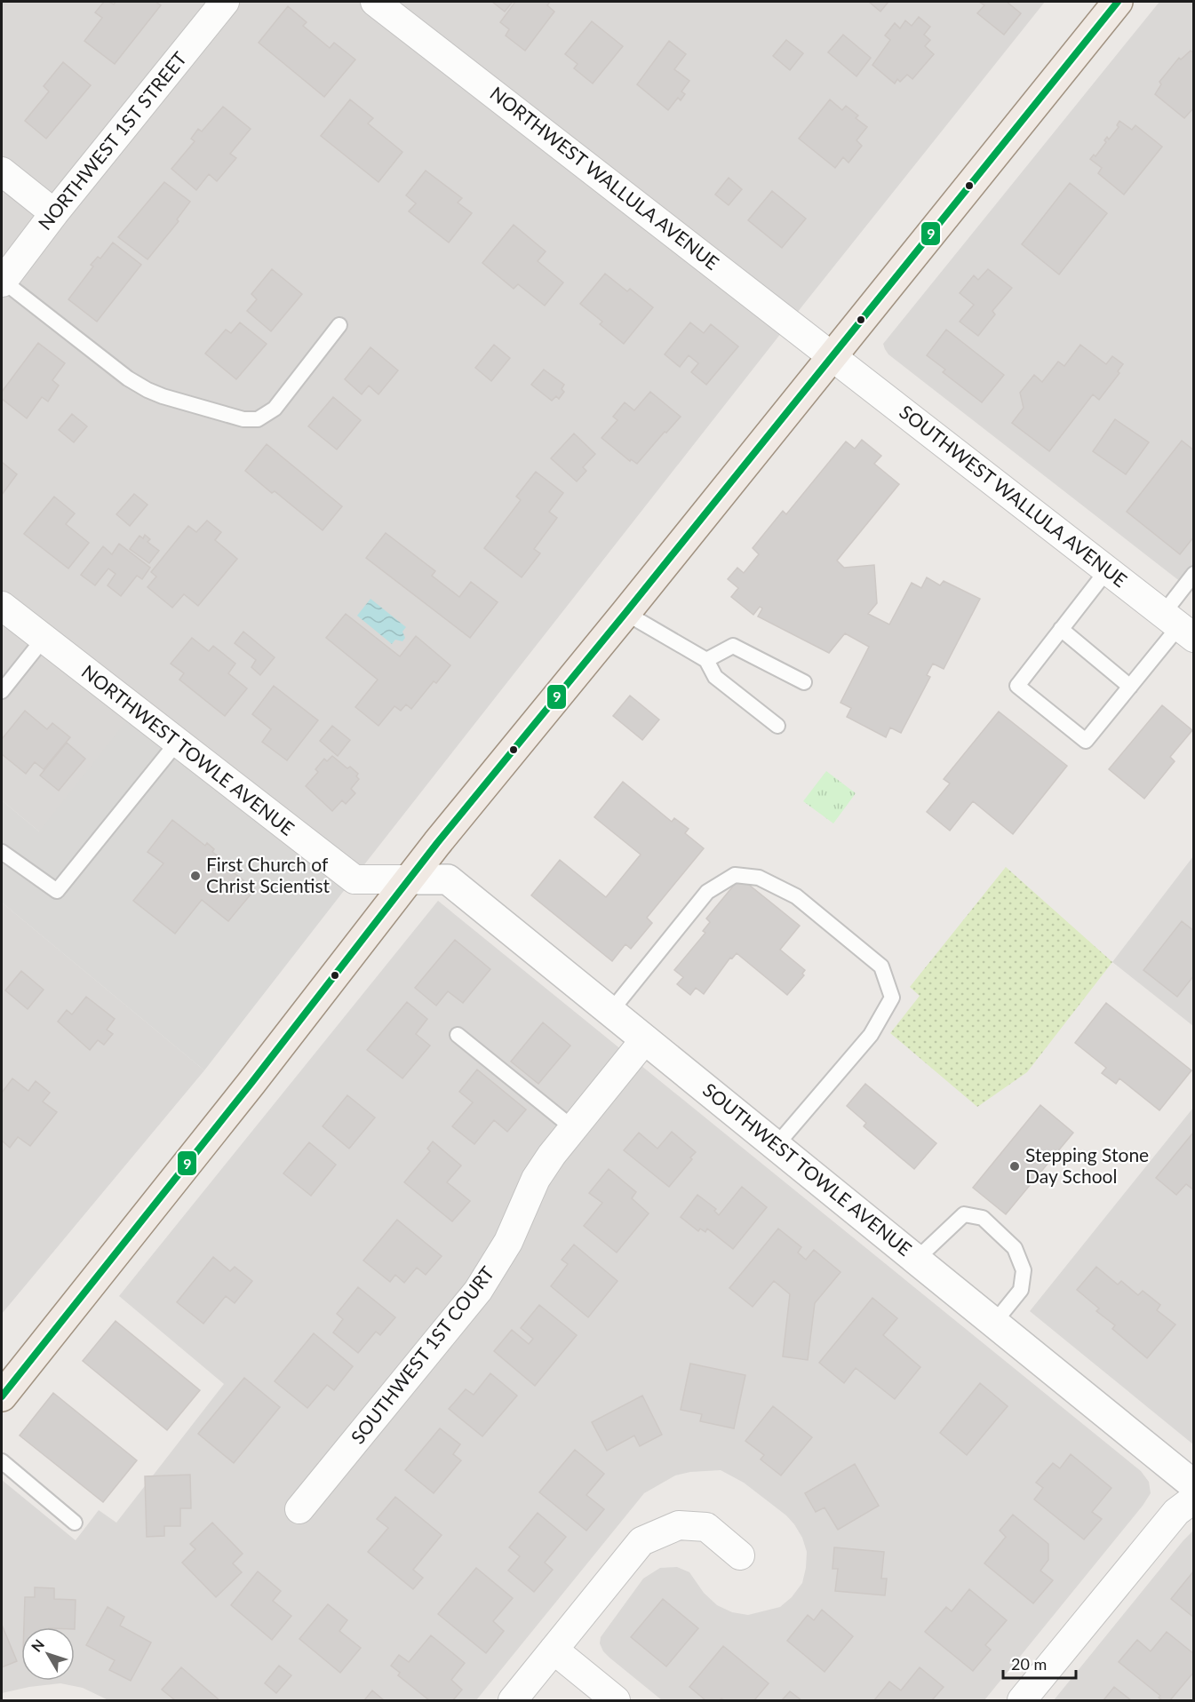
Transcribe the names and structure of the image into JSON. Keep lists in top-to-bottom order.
{
  "streets": {
    "street": [
      "NORTHWEST 1ST STREET",
      "NORTHWEST WALLULA AVENUE",
      "SOUTHWEST WALLULA AVENUE",
      "NORTHWEST TOWLE AVENUE",
      "SOUTHWEST TOWLE AVENUE",
      "SOUTHWEST 1ST COURT"
    ]
  },
  "crossings": [
    ["NORTHWEST WALLULA AVENUE", "SOUTHWEST WALLULA AVENUE"],
    ["NORTHWEST TOWLE AVENUE", "SOUTHWEST TOWLE AVENUE"],
    ["SOUTHWEST TOWLE AVENUE", "SOUTHWEST 1ST COURT"]
  ],
  "places": ["First Church of Christ Scientist", "Stepping Stone Day School"],
  "lines": ["transit line 9"],
  "scale_bar": "20 m",
  "north": "top left"
}
